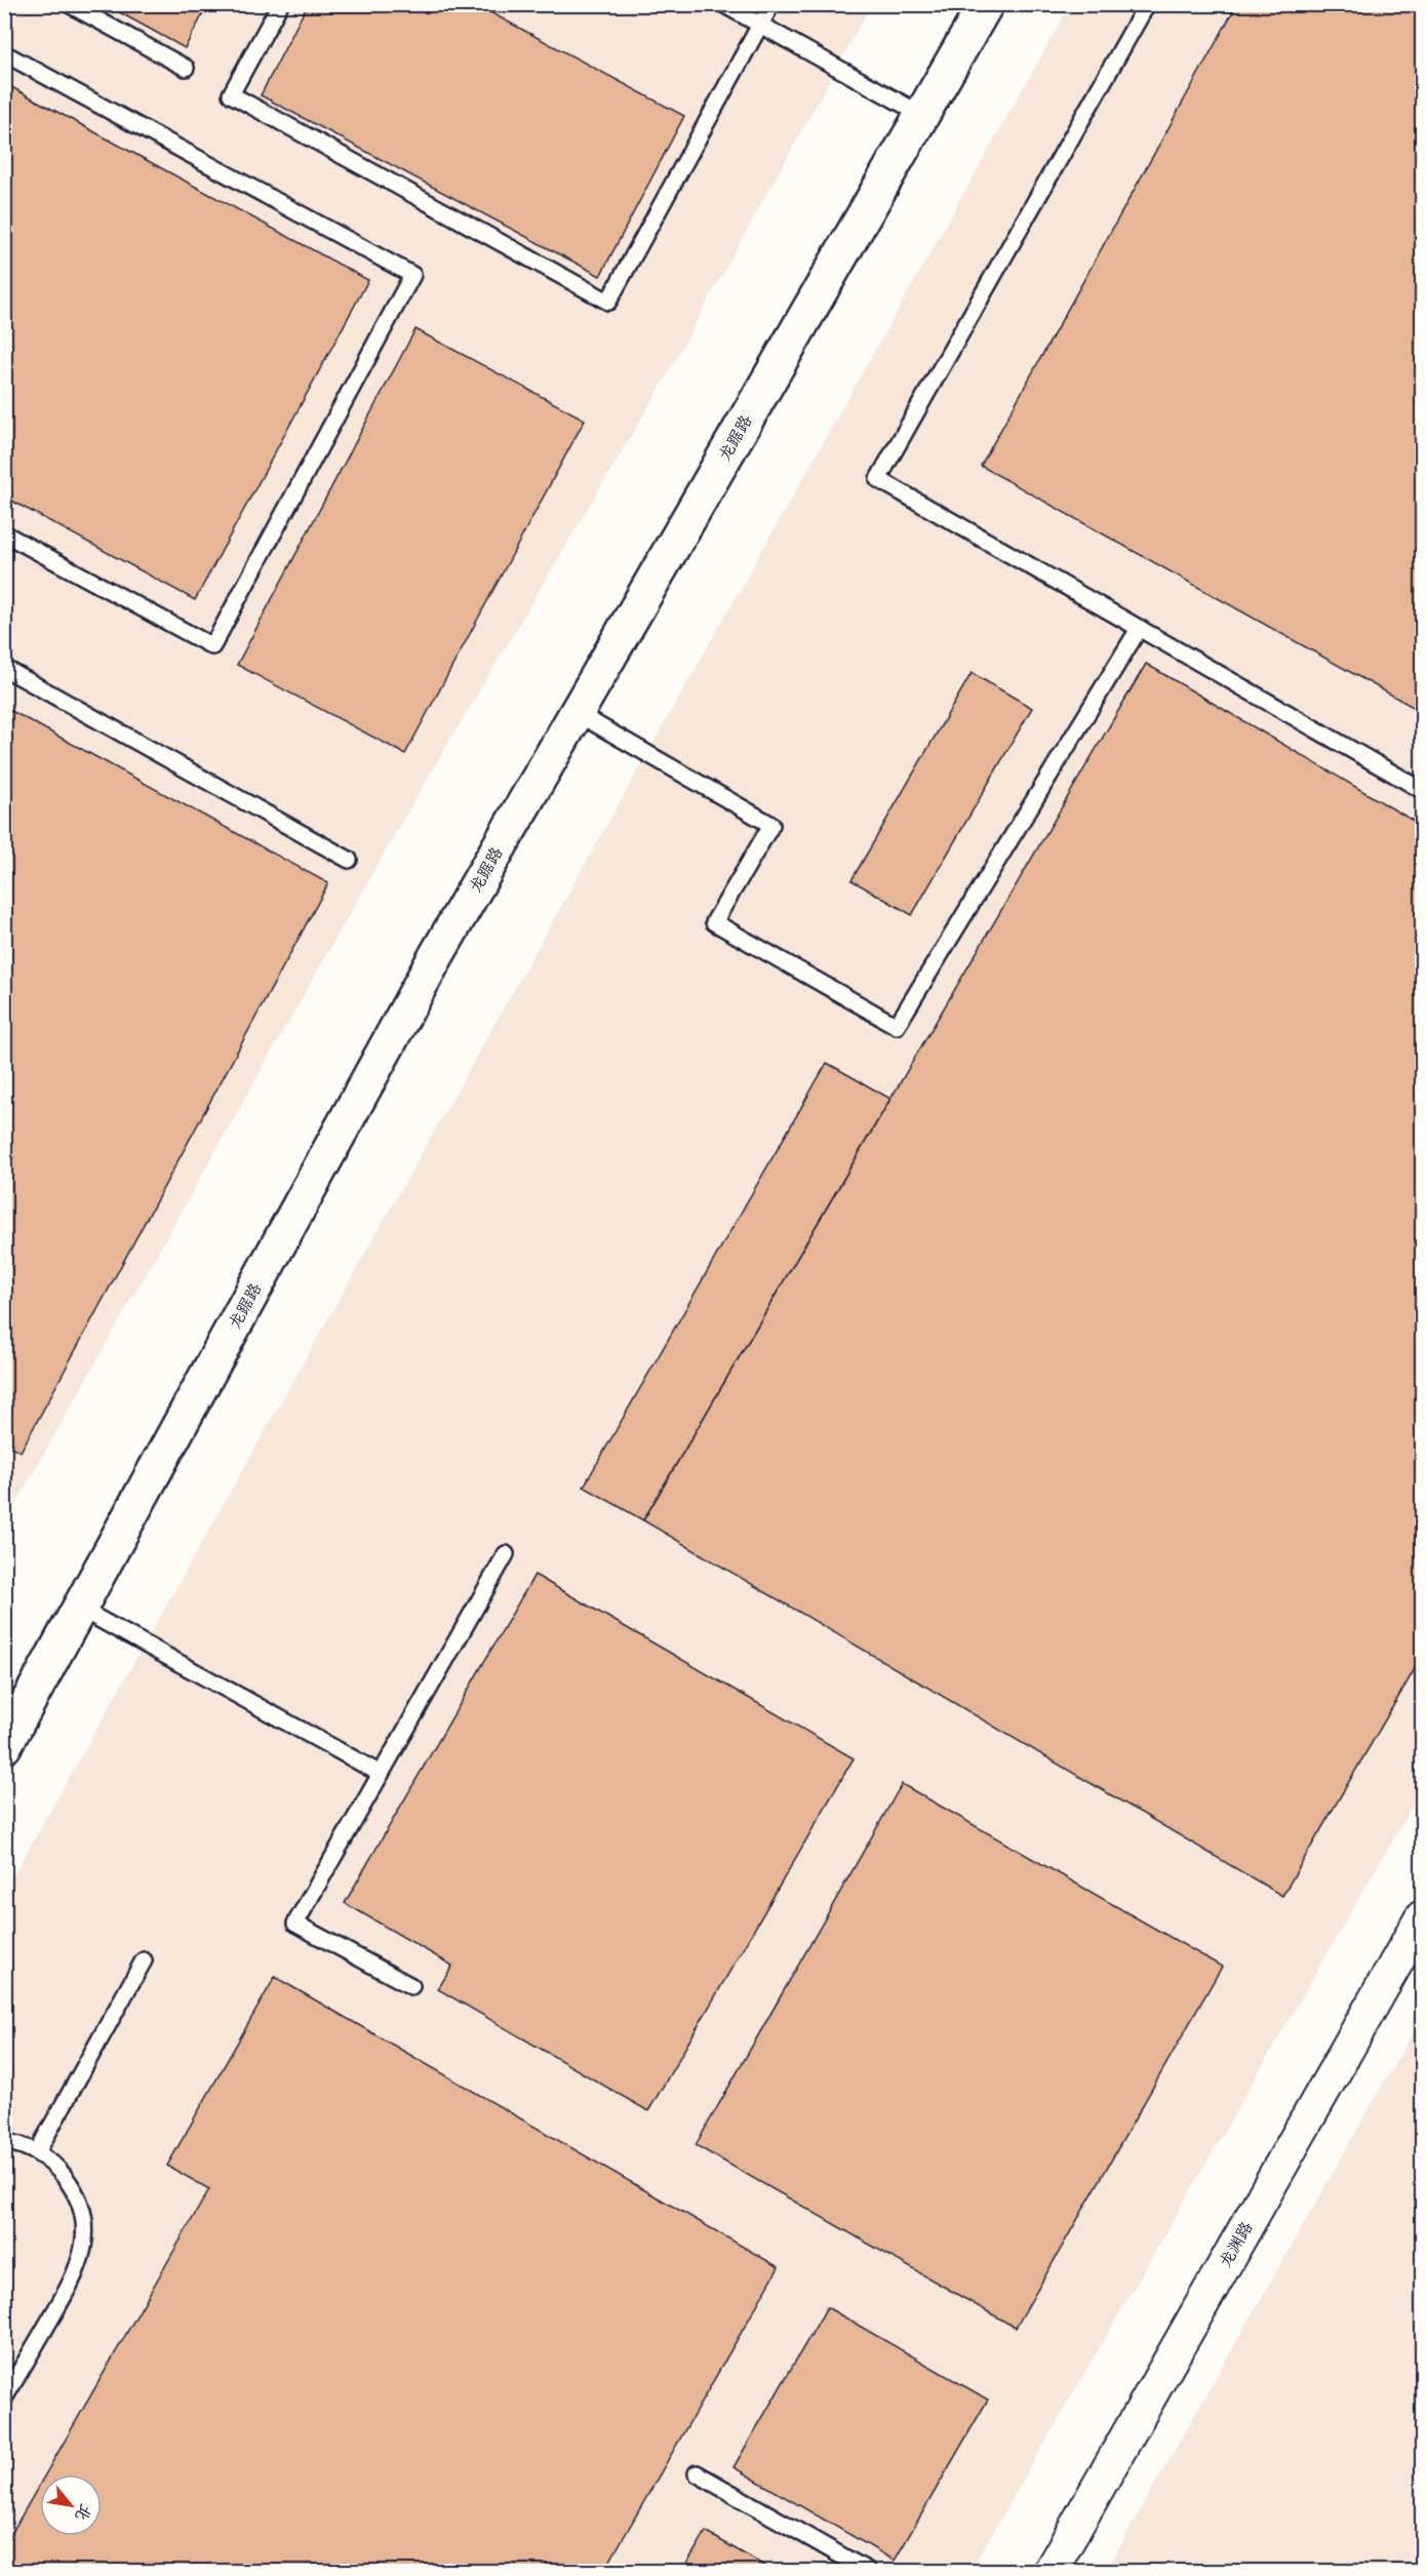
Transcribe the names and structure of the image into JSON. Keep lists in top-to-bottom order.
{
  "streets": {
    "street": ["龙踞路", "龙渊路"]
  },
  "north": "bottom right"
}
